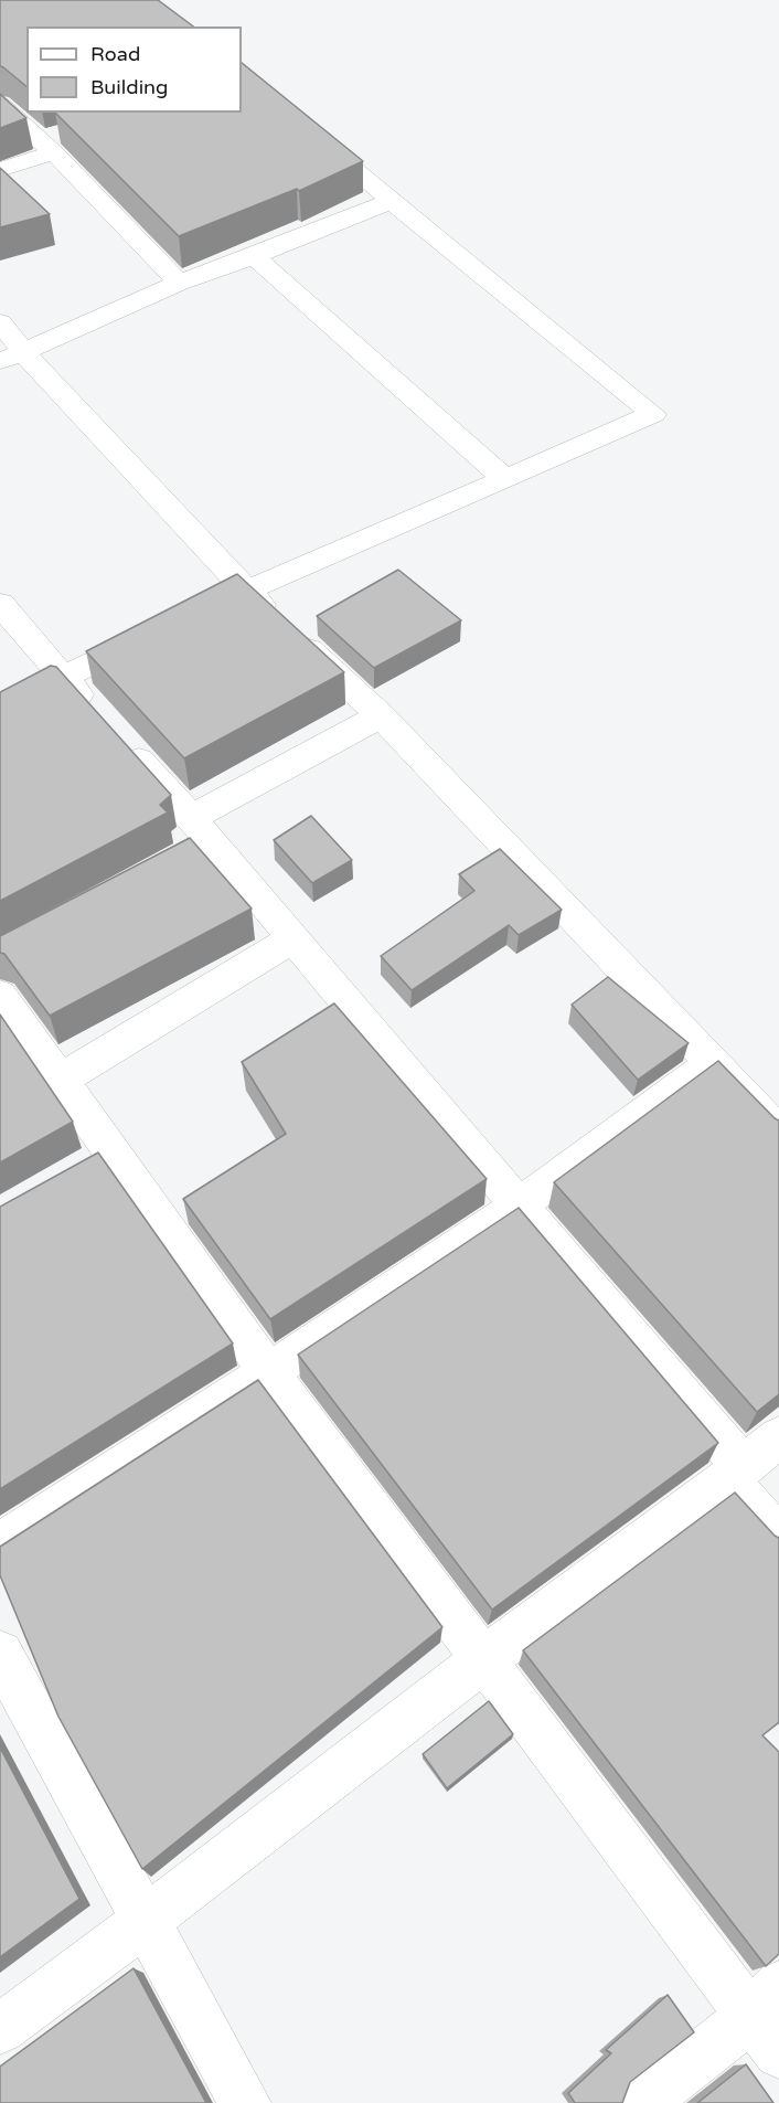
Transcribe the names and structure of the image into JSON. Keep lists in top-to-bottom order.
{
  "legend": ["Road", "Building"]
}
